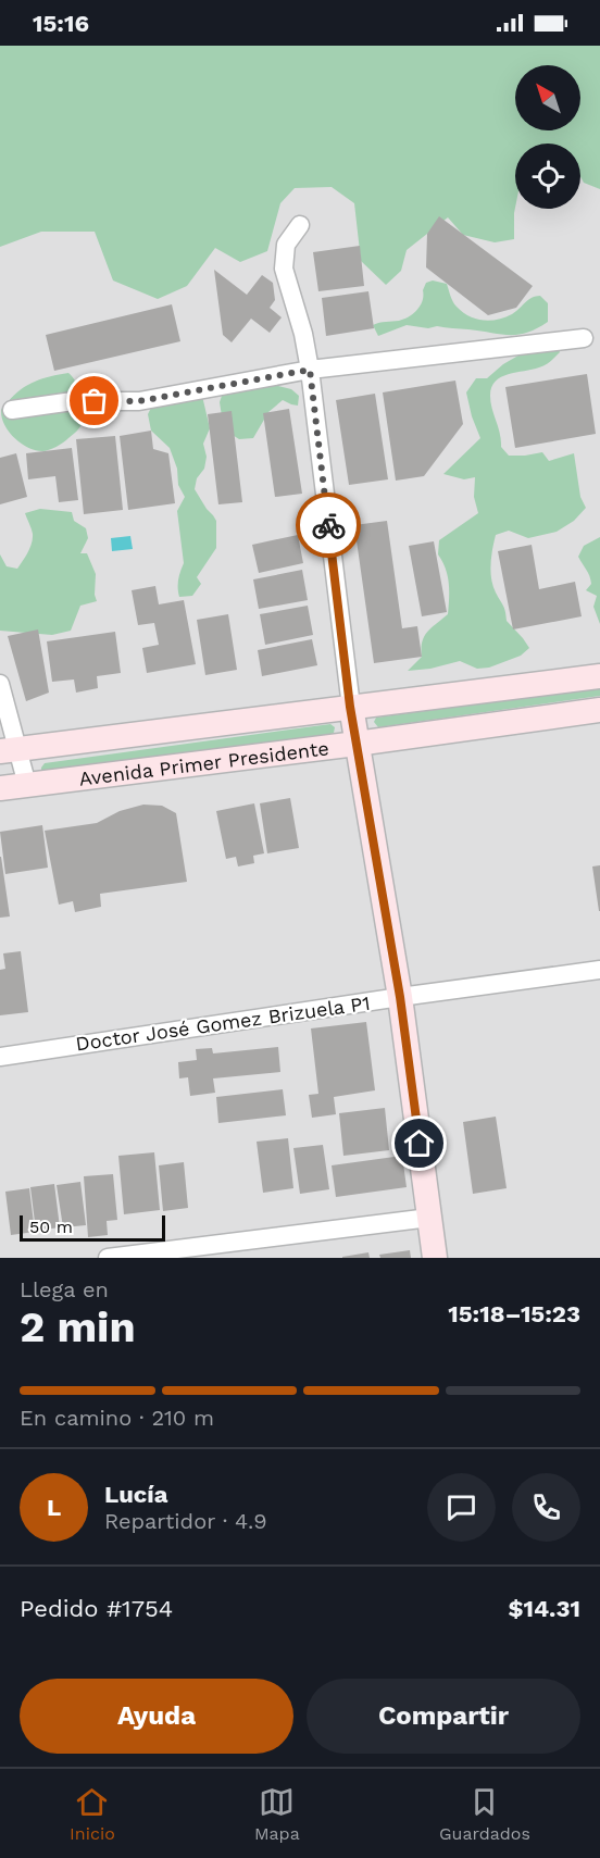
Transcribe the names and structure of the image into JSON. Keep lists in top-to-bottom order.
{
  "streets": {
    "main road": ["Avenida Primer Presidente"],
    "street": ["Doctor José Gomez Brizuela P1"]
  },
  "scale_bar": "50 m",
  "north": "top left",
  "page": {
    "status": "15:16",
    "scale": "50 m",
    "heading": ["2 min", "Llega en", "15:18–15:23"],
    "panel": [
      "Lucía",
      "Repartidor · 4.9",
      "Pedido #1754",
      "$14.31"
    ],
    "bar": "En camino · 210 m",
    "round": "L",
    "buttons": ["Ayuda", "Compartir"],
    "tabs": ["Inicio", "Mapa", "Guardados"]
  }
}
